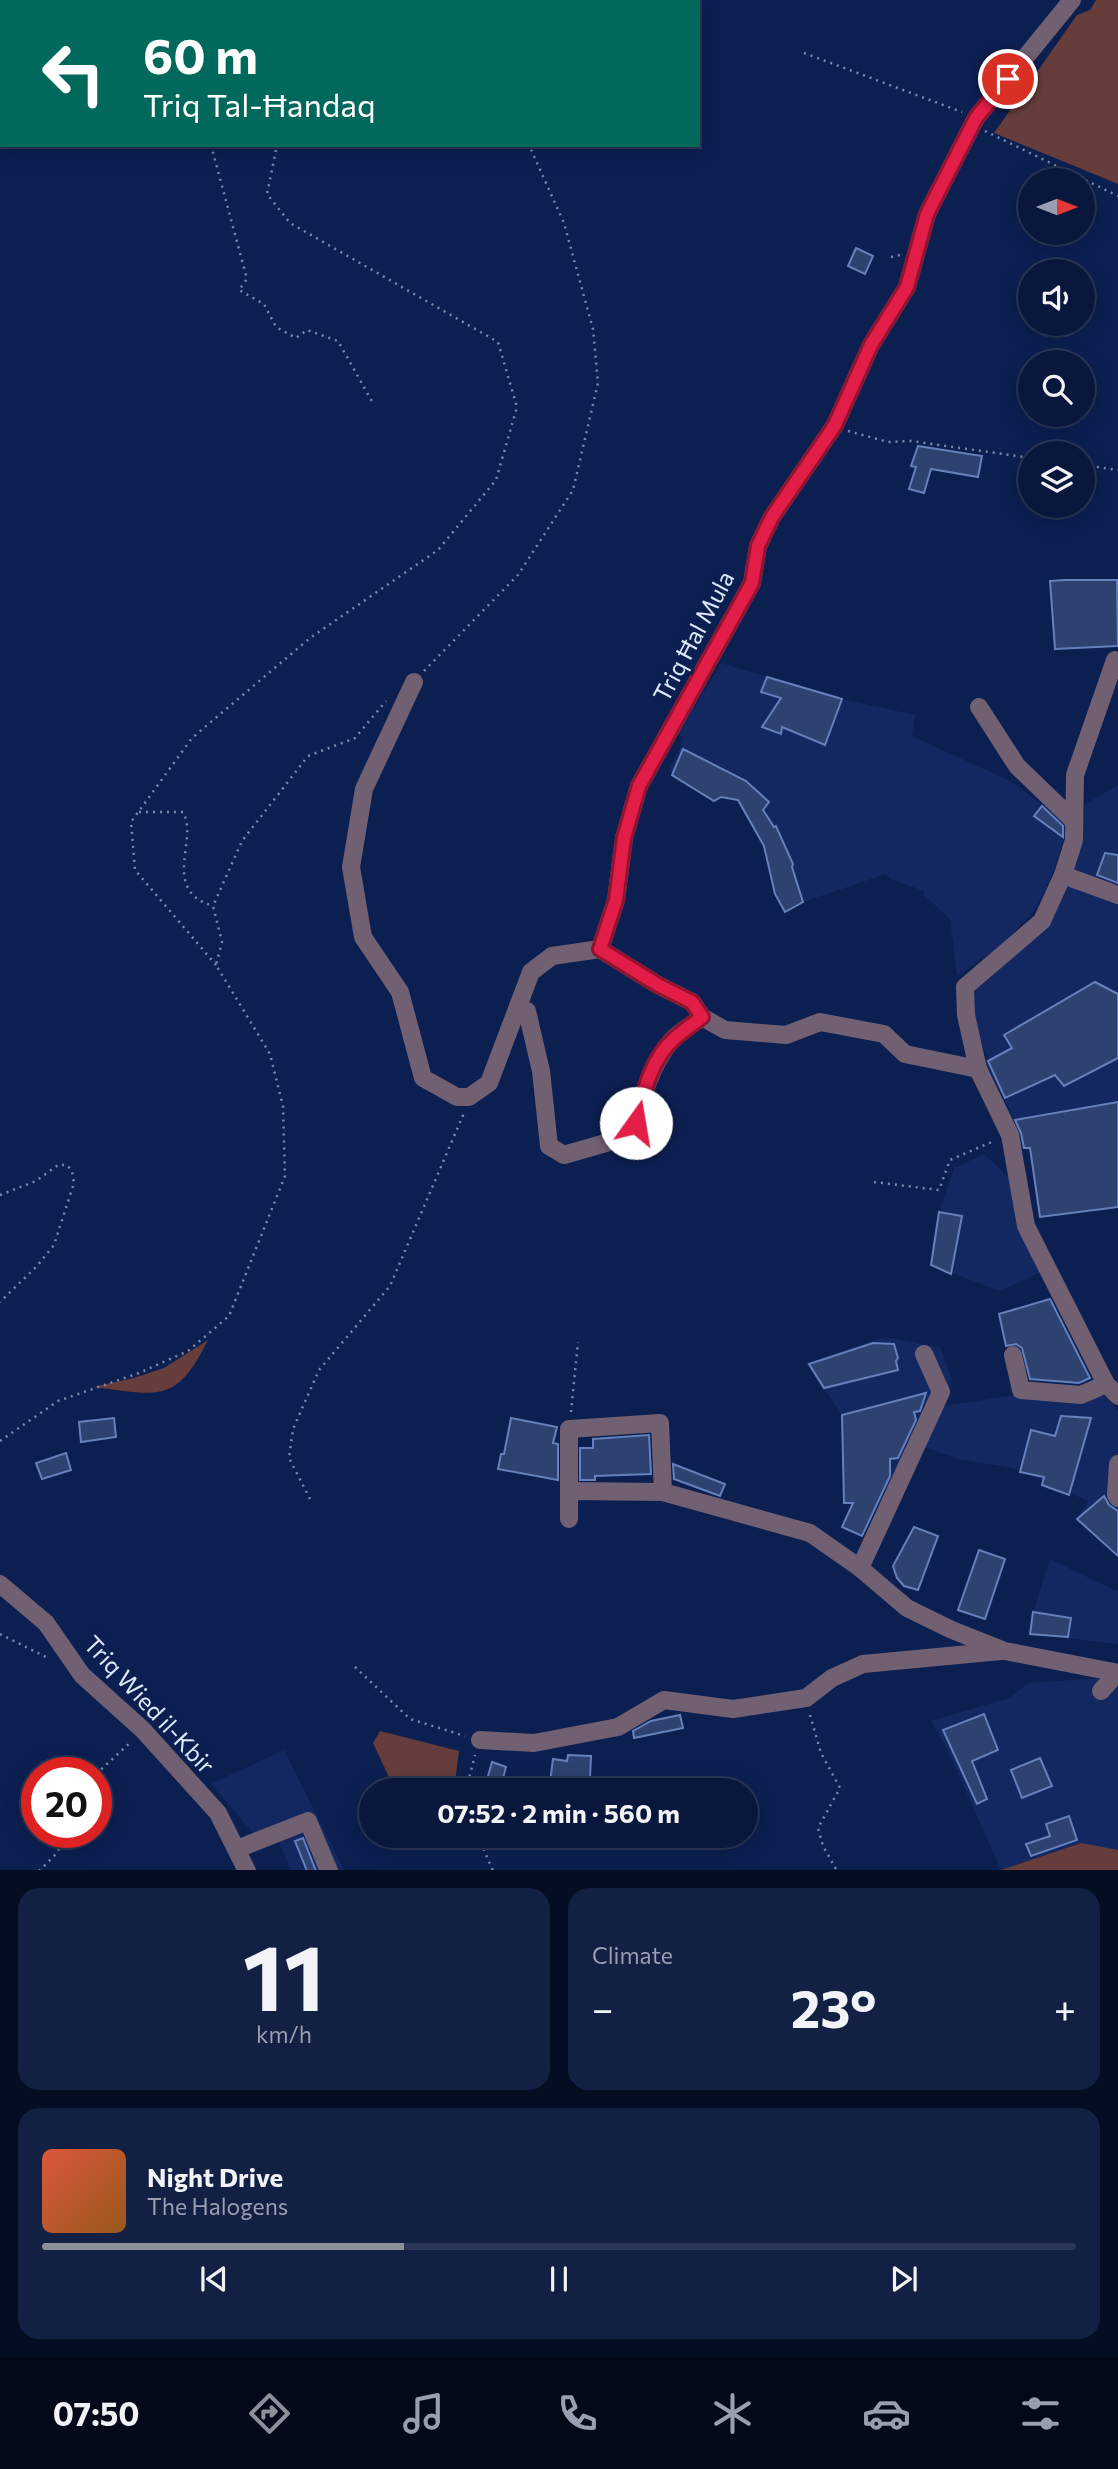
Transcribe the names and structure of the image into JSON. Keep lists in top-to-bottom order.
{
  "streets": {
    "street": ["Triq Ħal Mula", "Triq Wied il-Kbir"]
  },
  "north": "right",
  "page": {
    "turn": ["60 m", "Triq Tal-Ħandaq"],
    "limit": "20",
    "trip": "07:52 · 2 min · 560 m",
    "tile": [
      ["11", "km/h"],
      "Climate"
    ],
    "heat": ["−", "23°", "+"],
    "song": ["Night Drive", "The Halogens"],
    "tabs": "07:50"
  }
}
